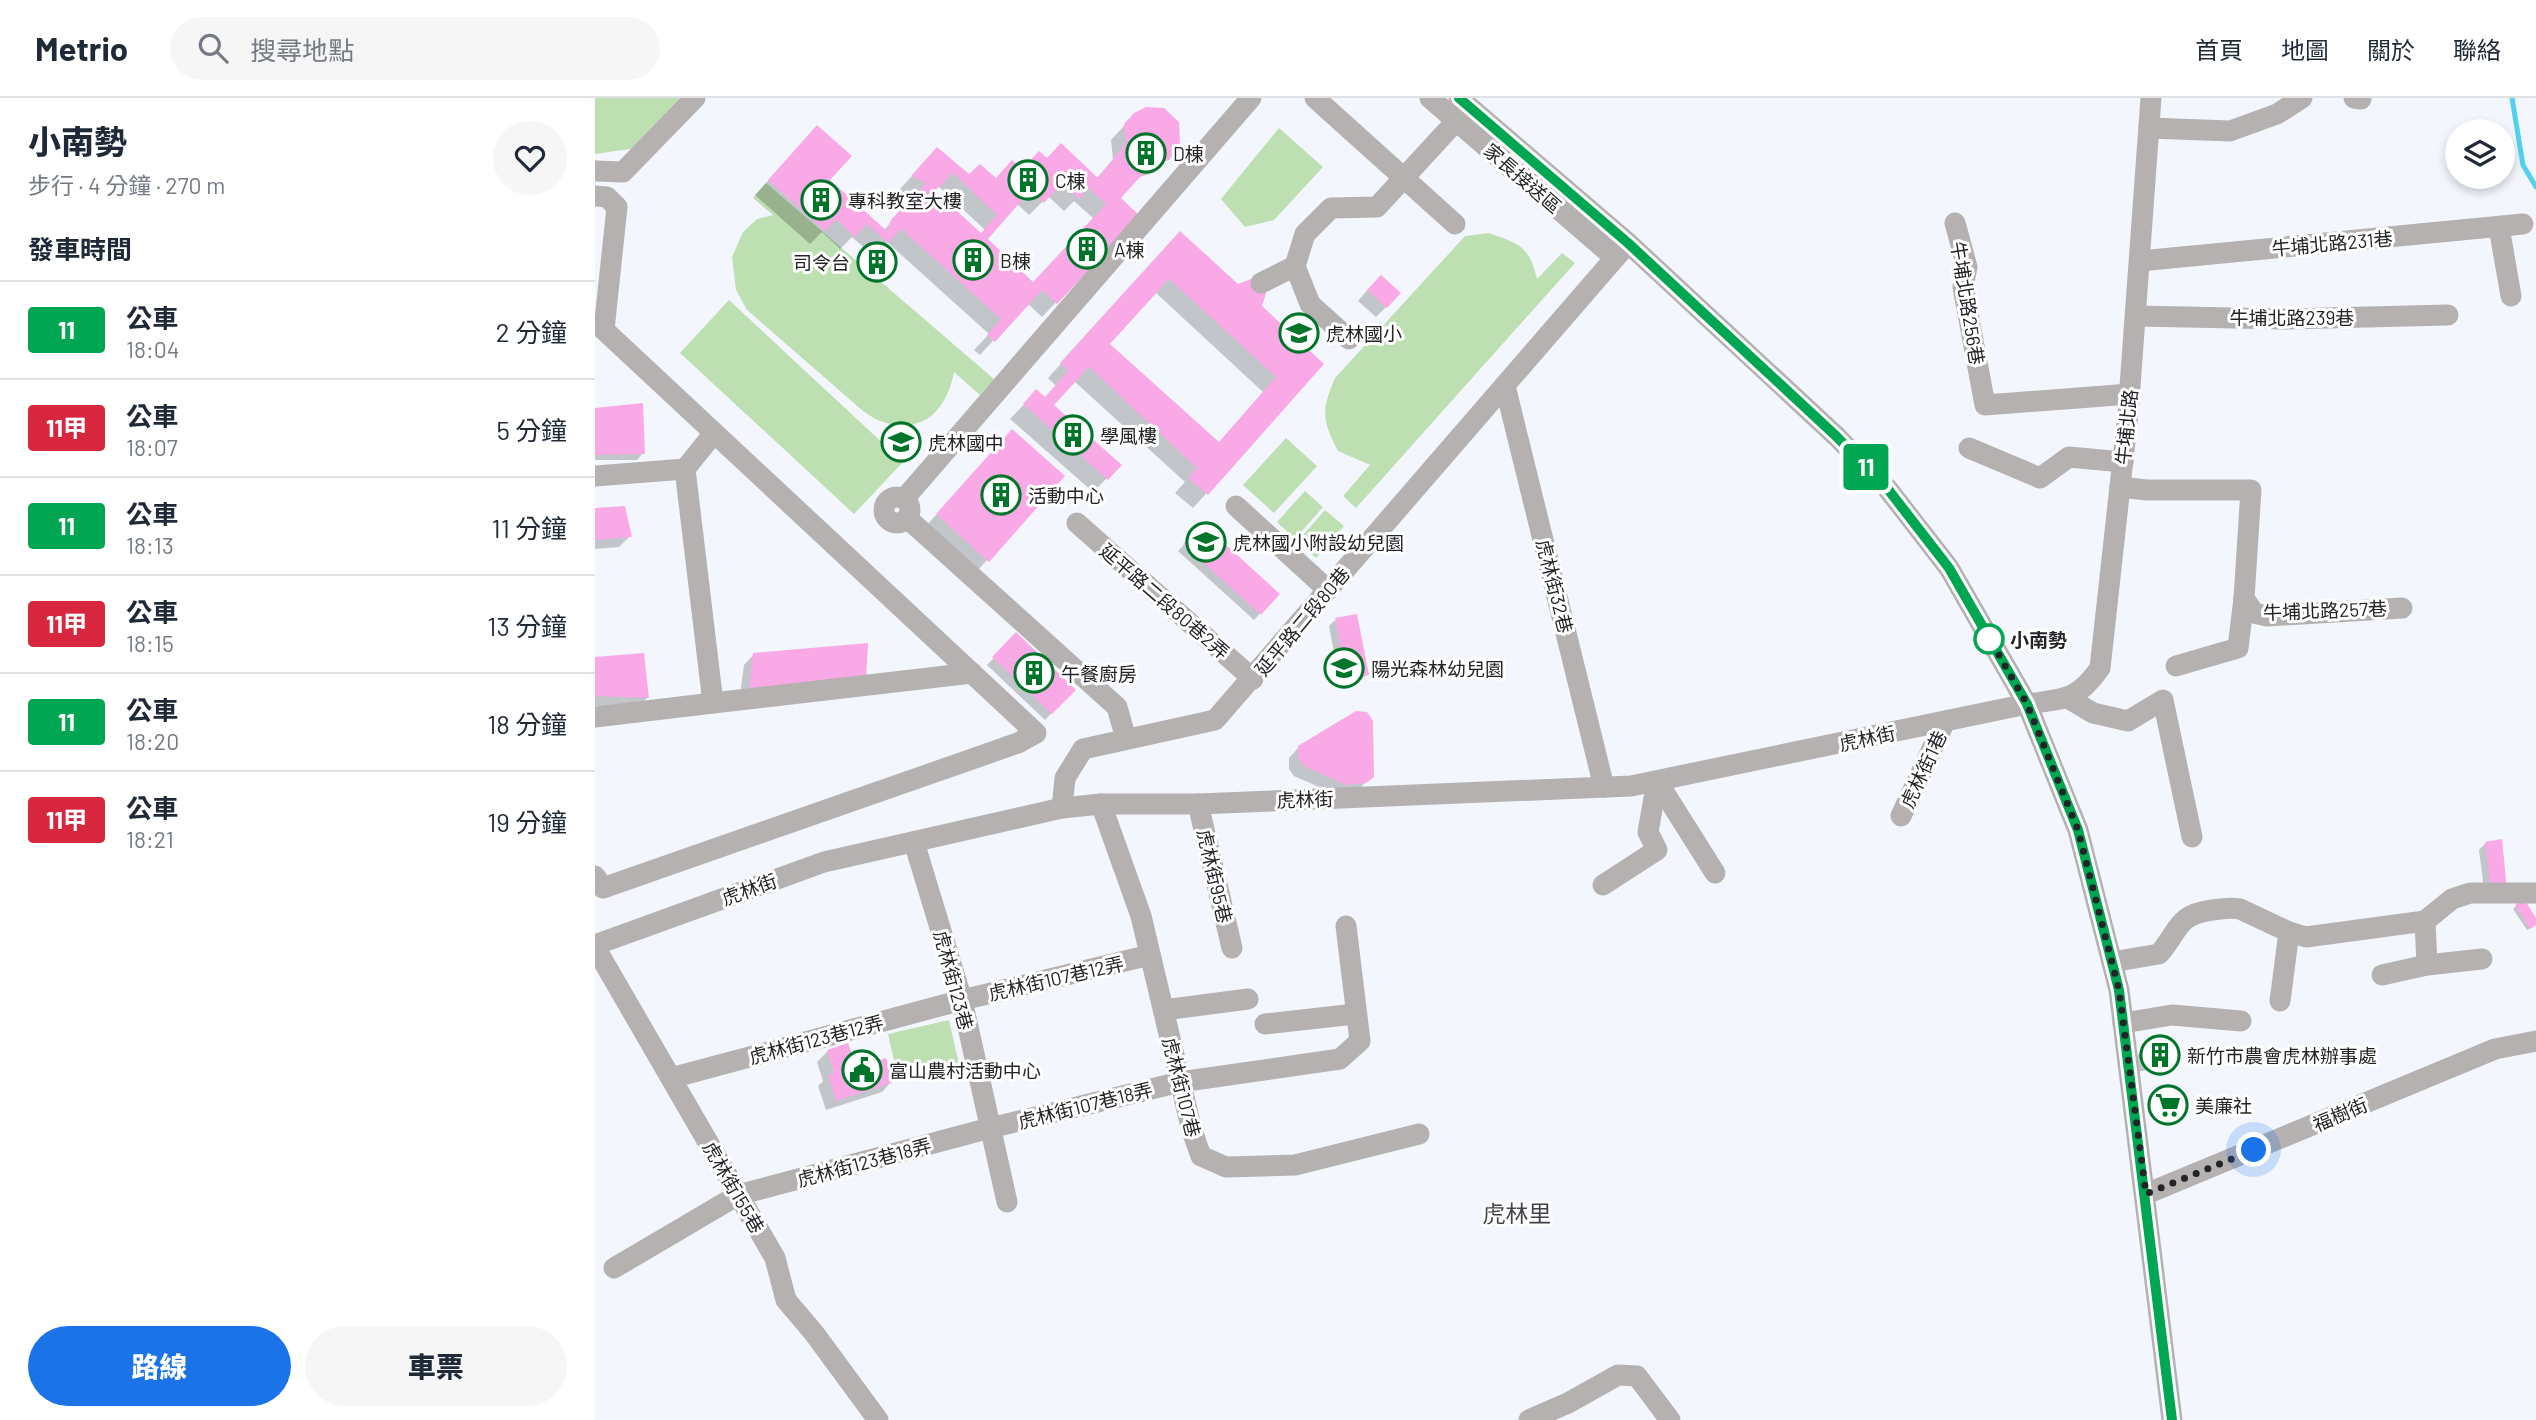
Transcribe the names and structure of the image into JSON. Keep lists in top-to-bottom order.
{
  "streets": {
    "street": [
      "牛埔北路231巷",
      "牛埔北路256巷",
      "牛埔北路239巷",
      "牛埔北路",
      "虎林街32巷",
      "延平路二段80巷2弄",
      "牛埔北路257巷",
      "延平路二段80巷",
      "虎林街",
      "虎林街1巷",
      "虎林街95巷",
      "虎林街107巷12弄",
      "虎林街123巷",
      "虎林街123巷12弄",
      "虎林街107巷",
      "虎林街107巷18弄",
      "福樹街",
      "虎林街123巷18弄",
      "虎林街155巷"
    ]
  },
  "crossings": [
    ["牛埔北路231巷", "牛埔北路"],
    ["牛埔北路256巷", "牛埔北路"],
    ["牛埔北路239巷", "牛埔北路"],
    ["牛埔北路", "牛埔北路257巷"],
    ["虎林街32巷", "延平路二段80巷"],
    ["虎林街32巷", "虎林街"],
    ["延平路二段80巷2弄", "延平路二段80巷"],
    ["延平路二段80巷", "虎林街"],
    ["虎林街", "虎林街1巷"],
    ["虎林街", "虎林街95巷"],
    ["虎林街", "虎林街123巷"],
    ["虎林街", "虎林街107巷"],
    ["虎林街", "虎林街155巷"],
    ["虎林街107巷12弄", "虎林街123巷"],
    ["虎林街107巷12弄", "虎林街123巷12弄"],
    ["虎林街107巷12弄", "虎林街107巷"],
    ["虎林街123巷", "虎林街123巷12弄"],
    ["虎林街123巷", "虎林街107巷18弄"],
    ["虎林街123巷", "虎林街123巷18弄"],
    ["虎林街123巷12弄", "虎林街155巷"],
    ["虎林街107巷", "虎林街107巷18弄"],
    ["虎林街107巷18弄", "虎林街123巷18弄"],
    ["虎林街123巷18弄", "虎林街155巷"]
  ],
  "districts": ["虎林里"],
  "places": {
    "building": [
      "D棟",
      "C棟",
      "專科教室大樓",
      "A棟",
      "B棟",
      "司令台",
      "學風樓",
      "活動中心",
      "午餐廚房",
      "新竹市農會虎林辦事處"
    ],
    "school or university": [
      "虎林國小",
      "虎林國中",
      "虎林國小附設幼兒園",
      "陽光森林幼兒園"
    ],
    "other": ["小南勢"],
    "public building": ["富山農村活動中心"],
    "supermarket": ["美廉社"]
  },
  "lines": ["bus line 11"],
  "page": {
    "header": "Metrio",
    "search": "搜尋地點",
    "nav": [
      "首頁",
      "地圖",
      "關於",
      "聯絡"
    ],
    "heading": [
      ["小南勢", "步行 · 4 分鐘 · 270 m"],
      "發車時間"
    ],
    "on_map": "11",
    "list": [
      {
        "mark": "11",
        "name": "公車",
        "note": "18:04",
        "value": "2 分鐘"
      },
      {
        "mark": "11甲",
        "name": "公車",
        "note": "18:07",
        "value": "5 分鐘"
      },
      {
        "mark": "11",
        "name": "公車",
        "note": "18:13",
        "value": "11 分鐘"
      },
      {
        "mark": "11甲",
        "name": "公車",
        "note": "18:15",
        "value": "13 分鐘"
      },
      {
        "mark": "11",
        "name": "公車",
        "note": "18:20",
        "value": "18 分鐘"
      },
      {
        "mark": "11甲",
        "name": "公車",
        "note": "18:21",
        "value": "19 分鐘"
      }
    ],
    "buttons": ["路線", "車票"]
  }
}
